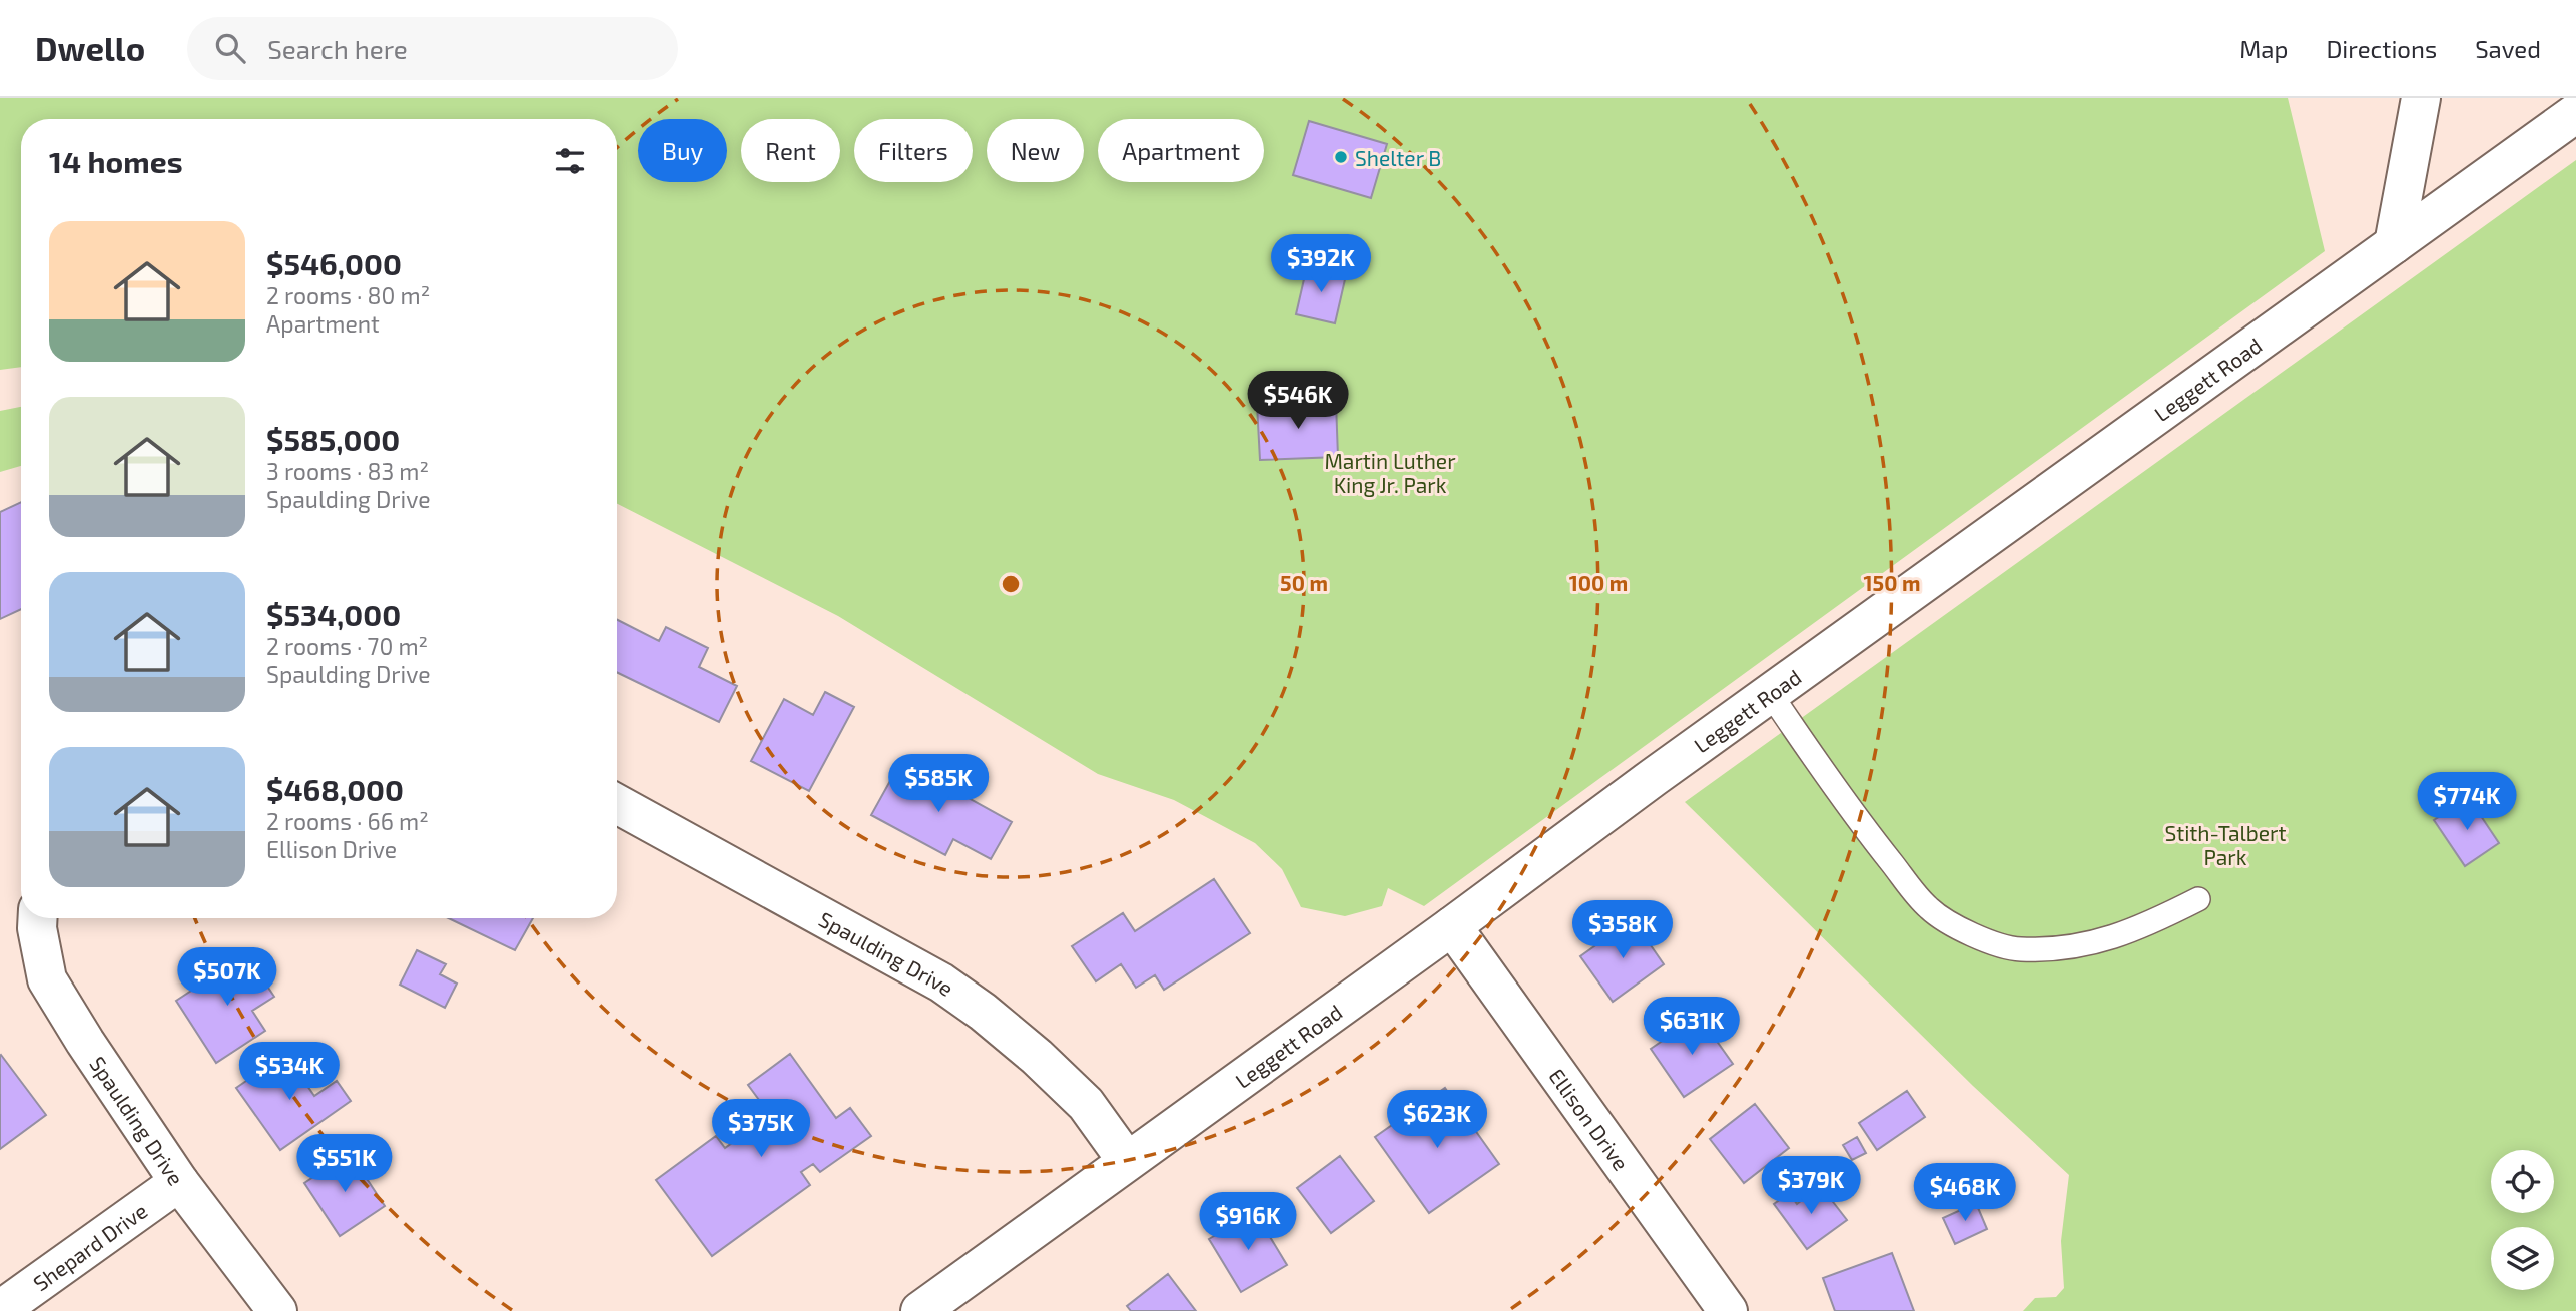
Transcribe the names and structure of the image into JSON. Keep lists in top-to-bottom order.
{
  "streets": {
    "street": [
      "Leggett Road",
      "Spaulding Drive",
      "Ellison Drive",
      "Shepard Drive"
    ]
  },
  "crossings": [
    ["Leggett Road", "Spaulding Drive"],
    ["Leggett Road", "Ellison Drive"],
    ["Spaulding Drive", "Shepard Drive"]
  ],
  "parks": ["Martin Luther King Jr. Park", "Stith-Talbert Park"],
  "places": ["Shelter B"],
  "page": {
    "header": "Dwello",
    "search": "Search here",
    "nav": ["Map", "Directions", "Saved"],
    "chip": [
      "Buy",
      "Rent",
      "Filters",
      "New",
      "Apartment"
    ],
    "heading": "14 homes",
    "list": [
      {
        "name": "$546,000",
        "note": "2 rooms · 80 m² · Apartment"
      },
      {
        "name": "$585,000",
        "note": "3 rooms · 83 m² · Spaulding Drive"
      },
      {
        "name": "$534,000",
        "note": "2 rooms · 70 m² · Spaulding Drive"
      },
      {
        "name": "$468,000",
        "note": "2 rooms · 66 m² · Ellison Drive"
      }
    ],
    "price": [
      "$392K",
      "$546K",
      "$585K",
      "$774K",
      "$358K",
      "$507K",
      "$631K",
      "$534K",
      "$623K",
      "$375K",
      "$551K",
      "$379K",
      "$468K",
      "$916K"
    ]
  },
  "rings": ["50 m", "100 m", "150 m"]
}
